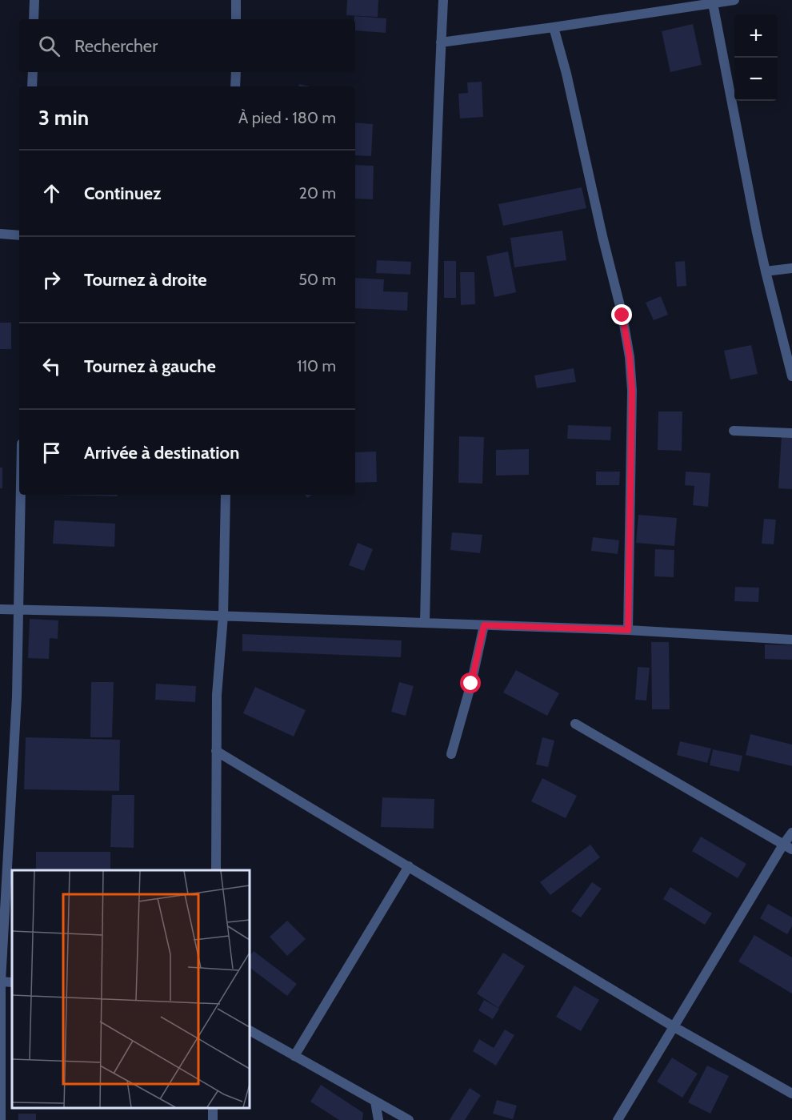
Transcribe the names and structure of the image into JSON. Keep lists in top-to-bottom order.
{
  "page": {
    "map_buttons": ["+", "−"],
    "search": "Rechercher",
    "heading": ["3 min", "À pied · 180 m"],
    "list": [
      ["Continuez", "20 m"],
      ["Tournez à droite", "50 m"],
      ["Tournez à gauche", "110 m"],
      "Arrivée à destination"
    ]
  }
}
